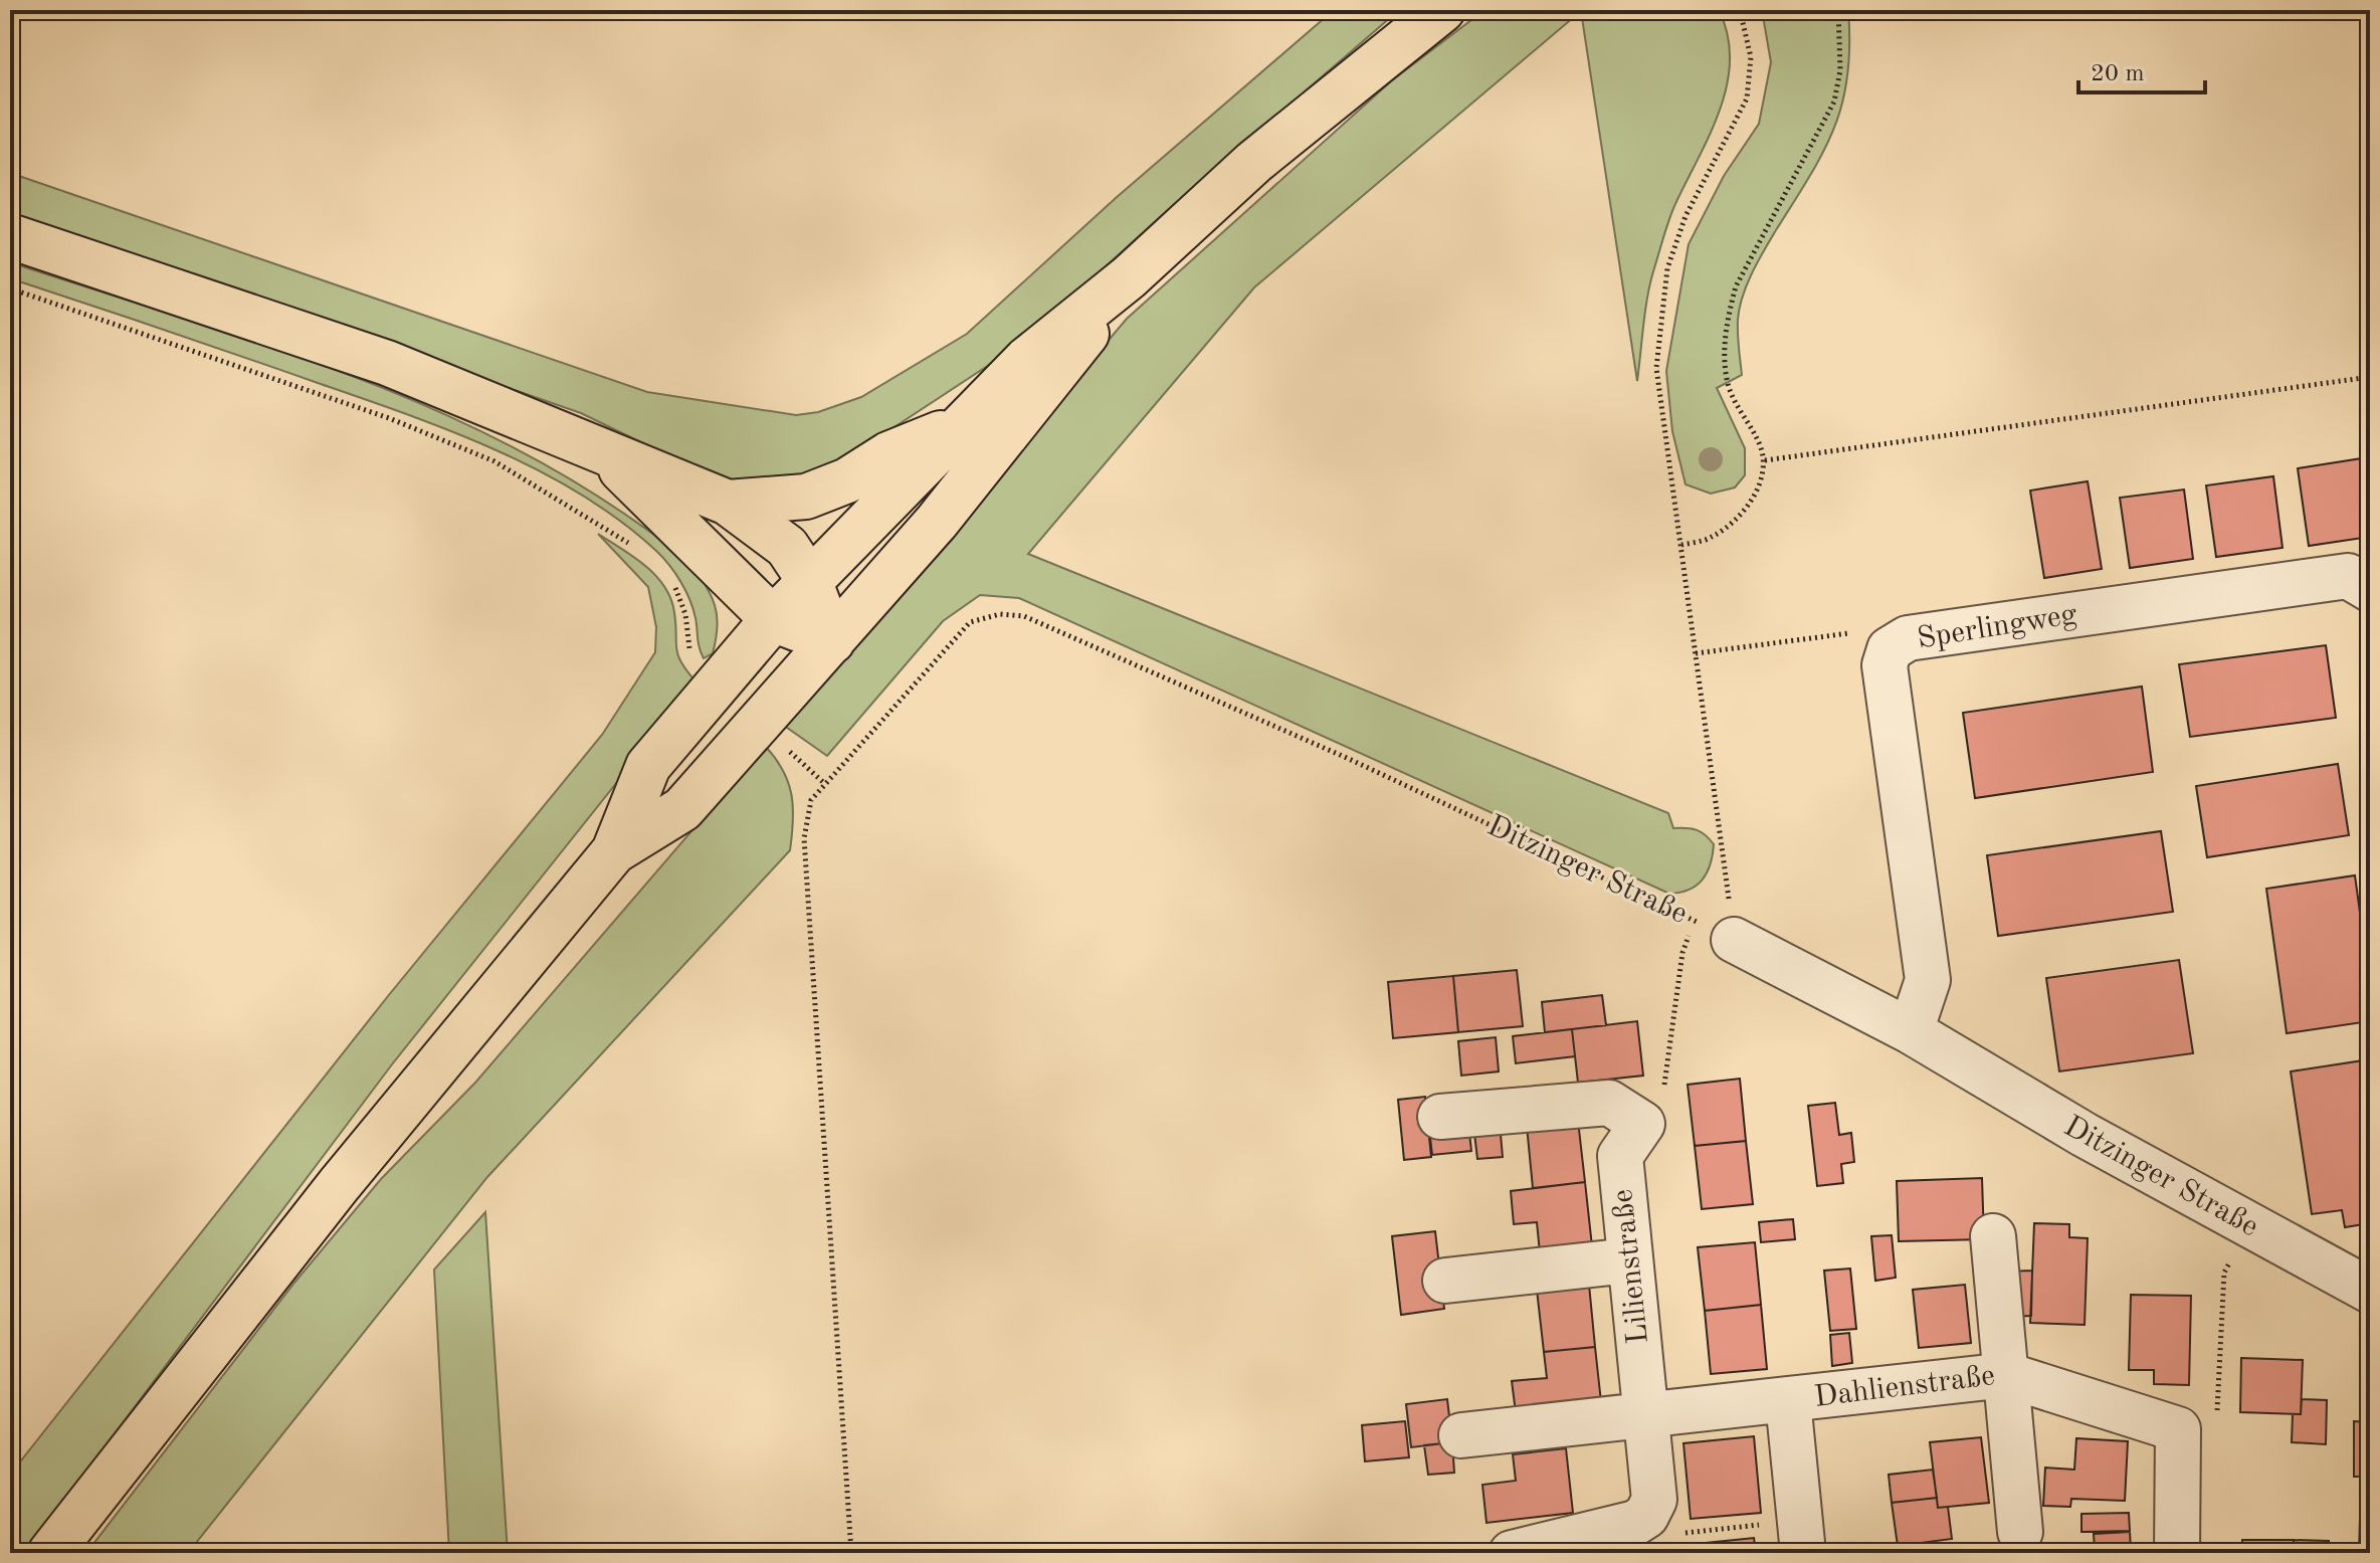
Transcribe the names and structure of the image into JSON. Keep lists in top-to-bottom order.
{
  "streets": {
    "street": [
      "Sperlingweg",
      "Ditzinger Straße",
      "Lilienstraße",
      "Dahlienstraße"
    ]
  },
  "crossings": [
    ["Sperlingweg", "Ditzinger Straße"]
  ],
  "scale_bar": "20 m"
}
